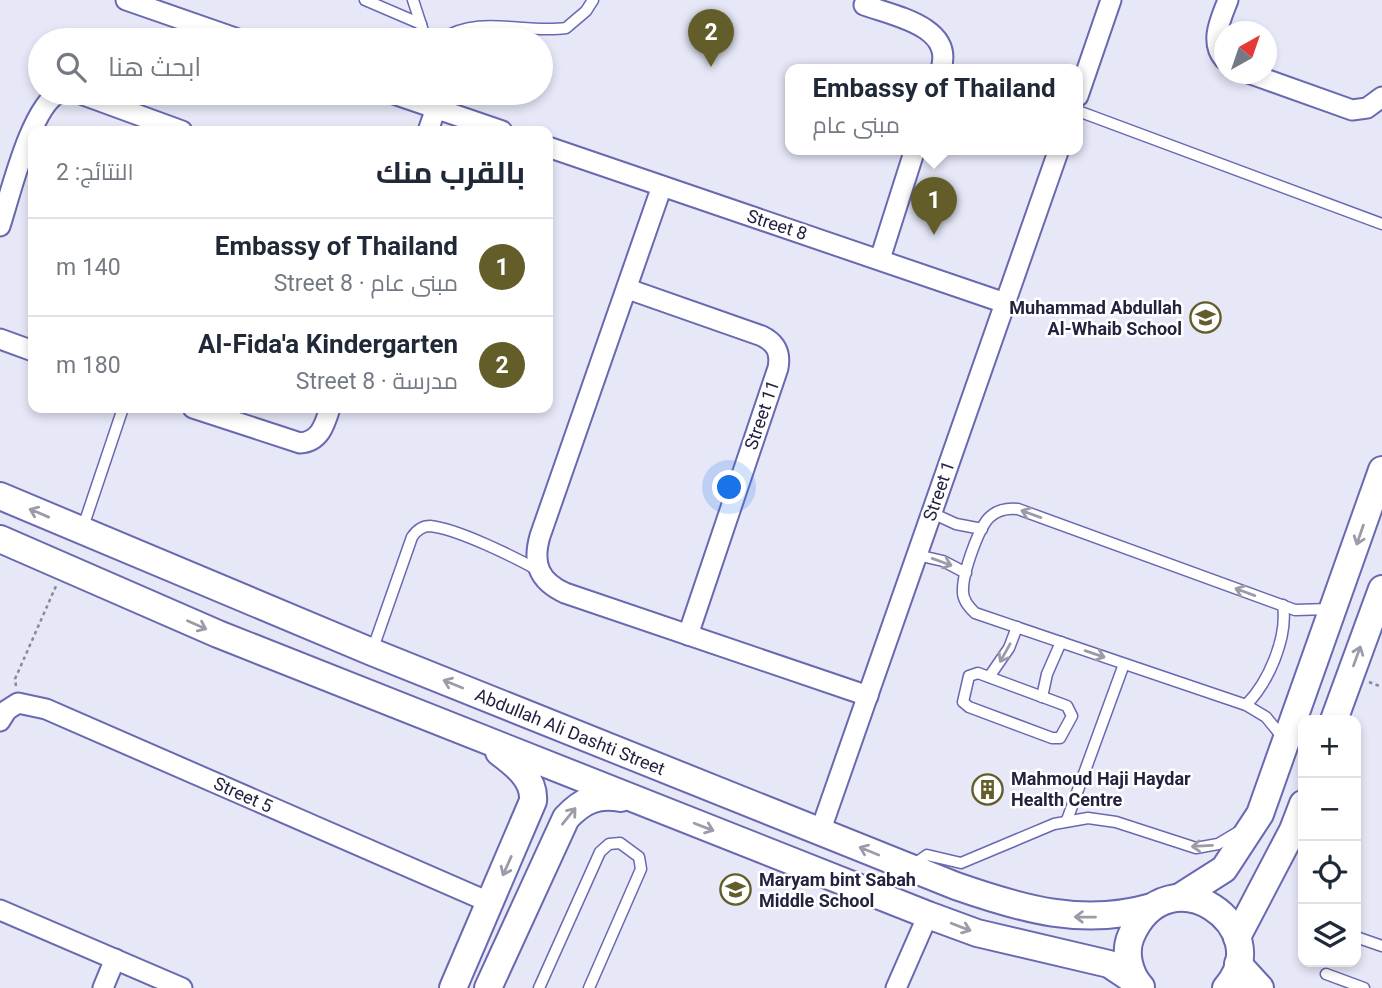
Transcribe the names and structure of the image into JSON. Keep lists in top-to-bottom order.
{
  "streets": {
    "main road": ["Abdullah Ali Dashti Street"],
    "street": [
      "Street 8",
      "Street 11",
      "Street 1",
      "Street 5"
    ]
  },
  "crossings": [
    ["Street 8", "Street 1"],
    ["Street 1", "Abdullah Ali Dashti Street"]
  ],
  "places": {
    "school or university": ["Muhammad Abdullah Al-Whaib School", "Maryam bint Sabah Middle School"],
    "building": ["Mahmoud Haji Haydar Health Centre"]
  },
  "north": "top right",
  "page": {
    "pins": ["2", "1"],
    "search": "ابحث هنا",
    "popup": ["Embassy of Thailand", "مبنى عام"],
    "heading": ["بالقرب منك", "النتائج: 2"],
    "list": [
      {
        "mark": "1",
        "name": "Embassy of Thailand",
        "note": "مبنى عام · Street 8",
        "value": "140 m"
      },
      {
        "mark": "2",
        "name": "Al-Fida'a Kindergarten",
        "note": "مدرسة · Street 8",
        "value": "180 m"
      }
    ],
    "map_buttons": ["+", "−"]
  }
}
